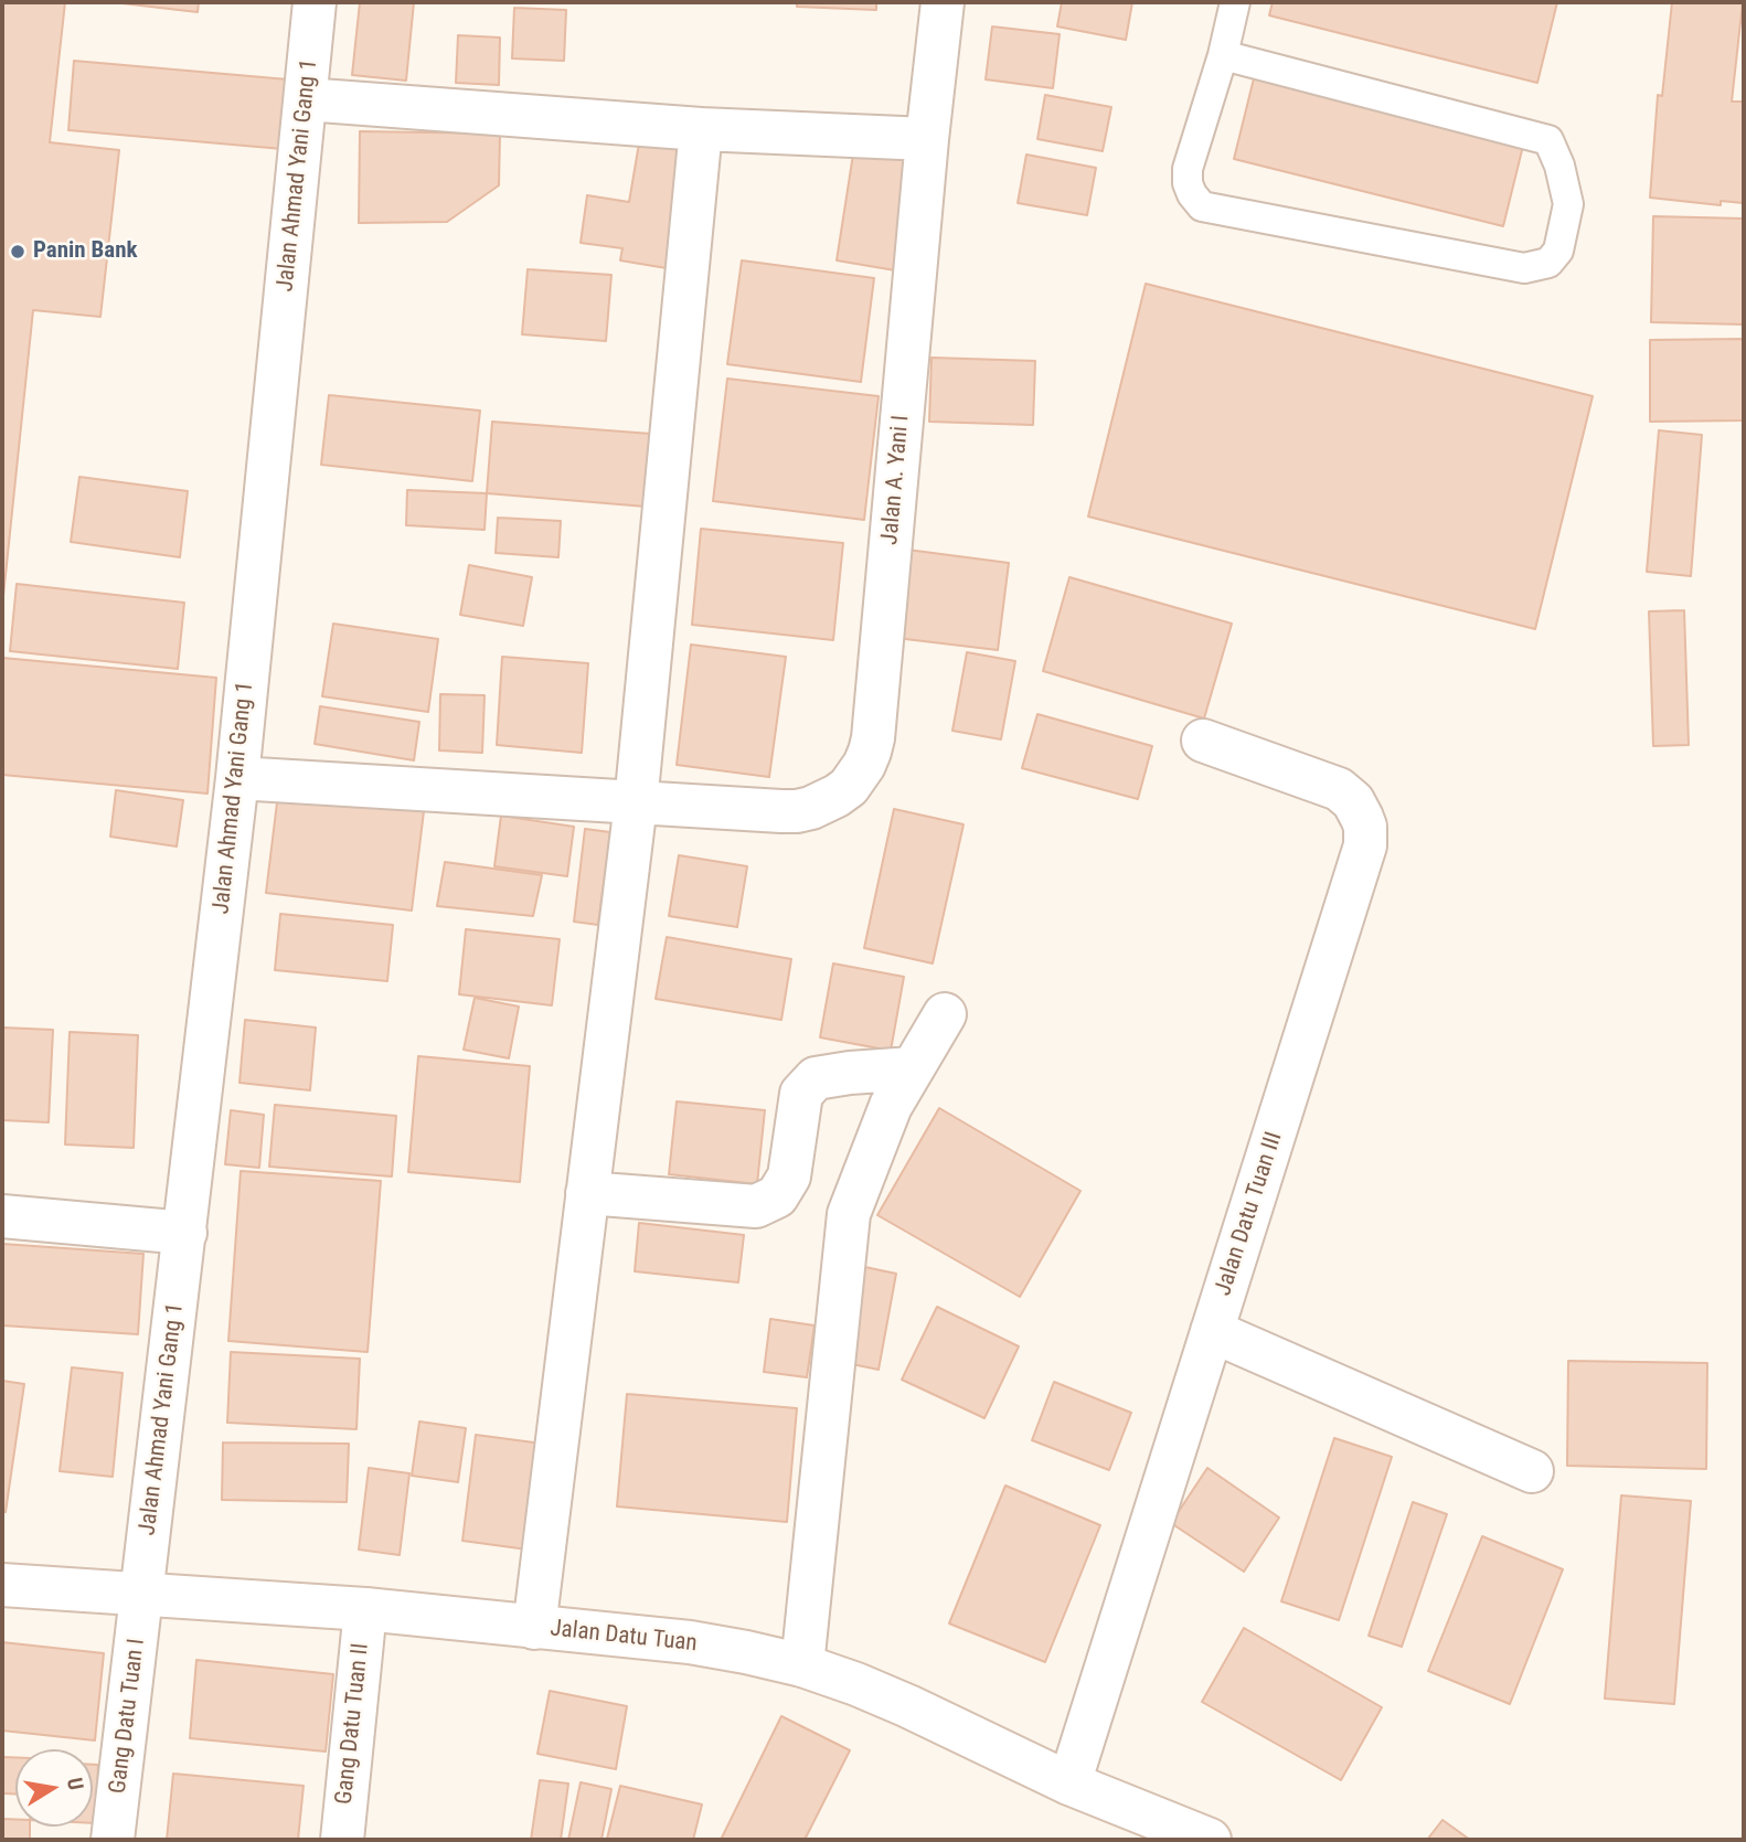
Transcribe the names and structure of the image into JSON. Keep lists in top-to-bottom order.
{
  "streets": {
    "street": [
      "Jalan Ahmad Yani Gang 1",
      "Jalan A. Yani I",
      "Jalan Datu Tuan III",
      "Jalan Datu Tuan",
      "Gang Datu Tuan I",
      "Gang Datu Tuan II"
    ]
  },
  "crossings": [
    ["Jalan Ahmad Yani Gang 1", "Jalan Datu Tuan"],
    ["Jalan Ahmad Yani Gang 1", "Gang Datu Tuan I"],
    ["Jalan Datu Tuan III", "Jalan Datu Tuan"],
    ["Jalan Datu Tuan", "Gang Datu Tuan I"],
    ["Jalan Datu Tuan", "Gang Datu Tuan II"]
  ],
  "places": ["Panin Bank"],
  "north": "right"
}
